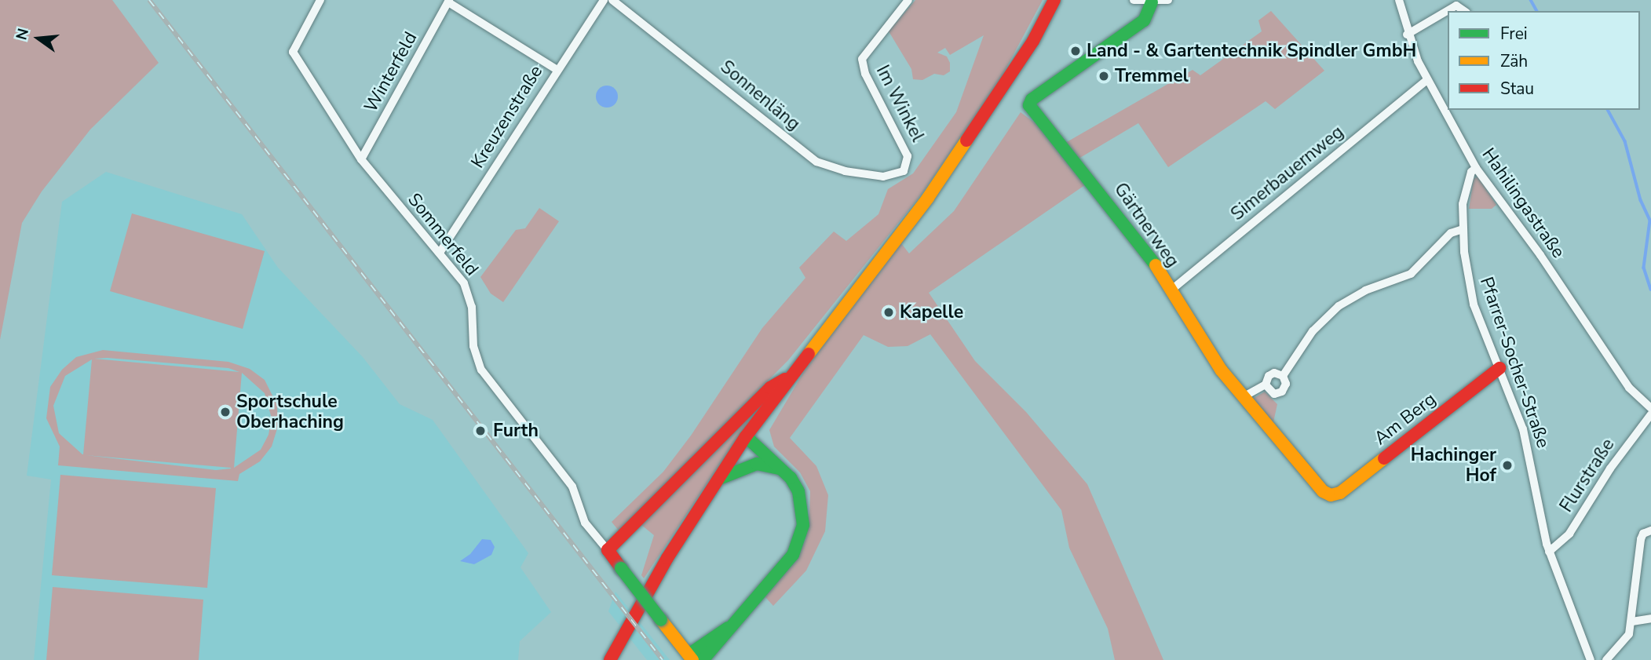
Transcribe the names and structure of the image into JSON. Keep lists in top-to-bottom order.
{
  "streets": {
    "main road": ["Gärtnerweg", "Am Berg"],
    "street": [
      "Winterfeld",
      "Sonnenläng",
      "Im Winkel",
      "Kreuzenstraße",
      "Simerbauernweg",
      "Hahilingastraße",
      "Sommerfeld",
      "Pfarrer-Socher-Straße",
      "Flurstraße"
    ]
  },
  "crossings": [
    ["Winterfeld", "Sommerfeld"],
    ["Sonnenläng", "Im Winkel"],
    ["Kreuzenstraße", "Sommerfeld"],
    ["Simerbauernweg", "Hahilingastraße"],
    ["Simerbauernweg", "Gärtnerweg"],
    ["Hahilingastraße", "Pfarrer-Socher-Straße"],
    ["Gärtnerweg", "Am Berg"],
    ["Pfarrer-Socher-Straße", "Am Berg"],
    ["Pfarrer-Socher-Straße", "Flurstraße"]
  ],
  "places": [
    "Land - & Gartentechnik Spindler GmbH",
    "Tremmel",
    "Kapelle",
    "Sportschule Oberhaching",
    "Furth",
    "Hachinger Hof"
  ],
  "legend": ["Frei", "Zäh", "Stau"],
  "north": "left"
}
